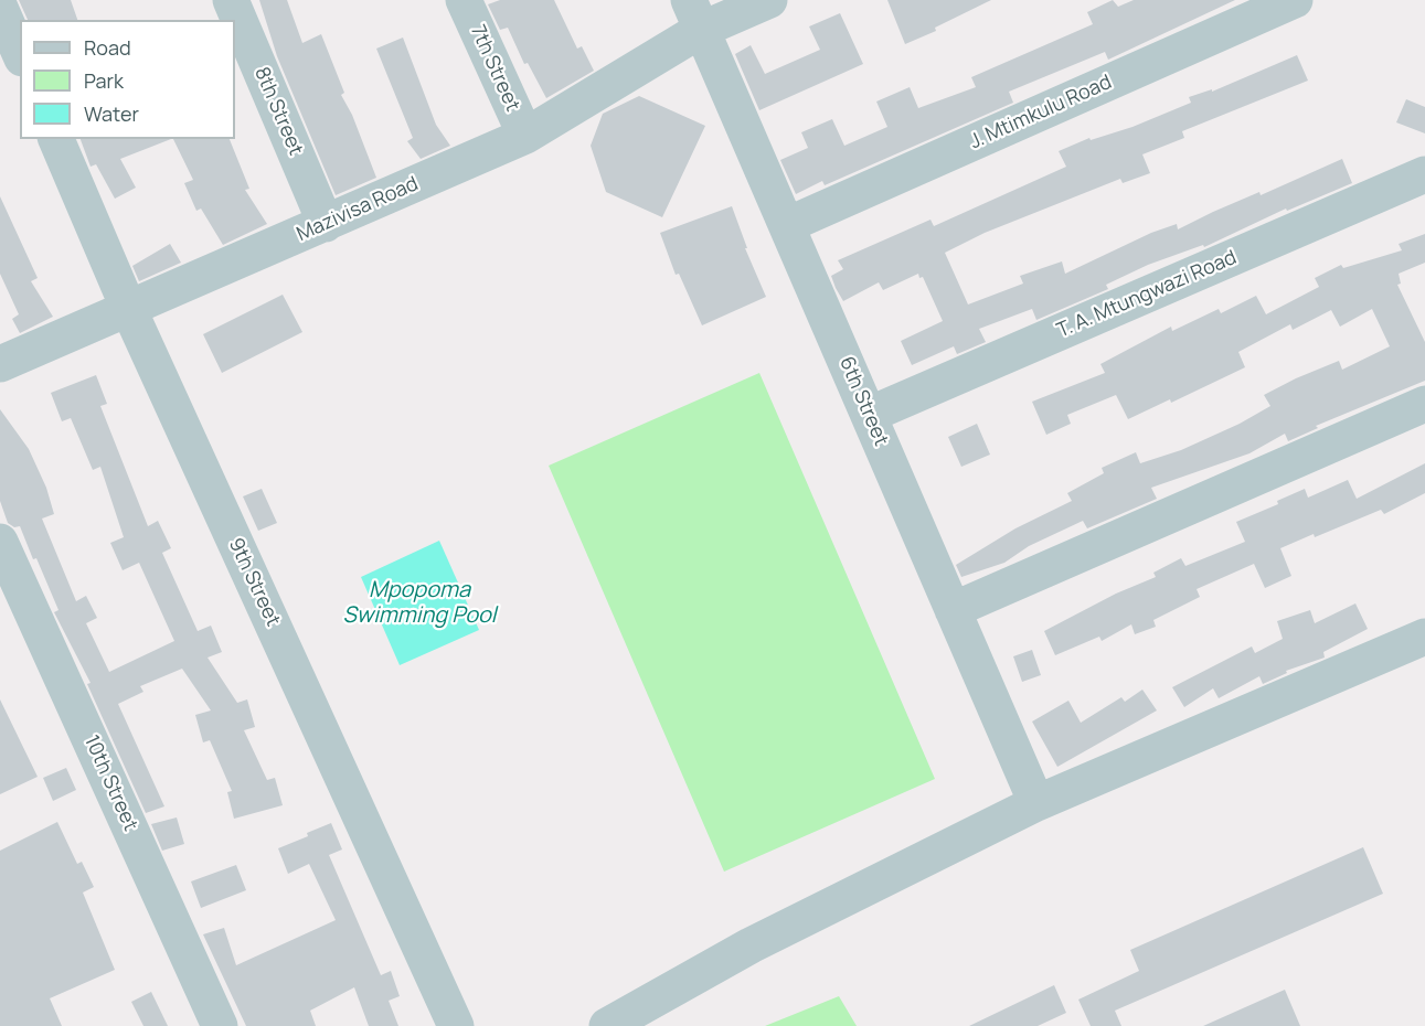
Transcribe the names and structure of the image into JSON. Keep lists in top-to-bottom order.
{
  "streets": {
    "street": [
      "7th Street",
      "8th Street",
      "J. Mtimkulu Road",
      "Mazivisa Road",
      "T. A. Mtungwazi Road",
      "6th Street",
      "9th Street",
      "10th Street"
    ]
  },
  "crossings": [
    ["7th Street", "Mazivisa Road"],
    ["8th Street", "Mazivisa Road"],
    ["J. Mtimkulu Road", "6th Street"],
    ["Mazivisa Road", "6th Street"],
    ["Mazivisa Road", "9th Street"],
    ["T. A. Mtungwazi Road", "6th Street"]
  ],
  "water": ["Mpopoma Swimming Pool"],
  "legend": ["Road", "Park", "Water"]
}
